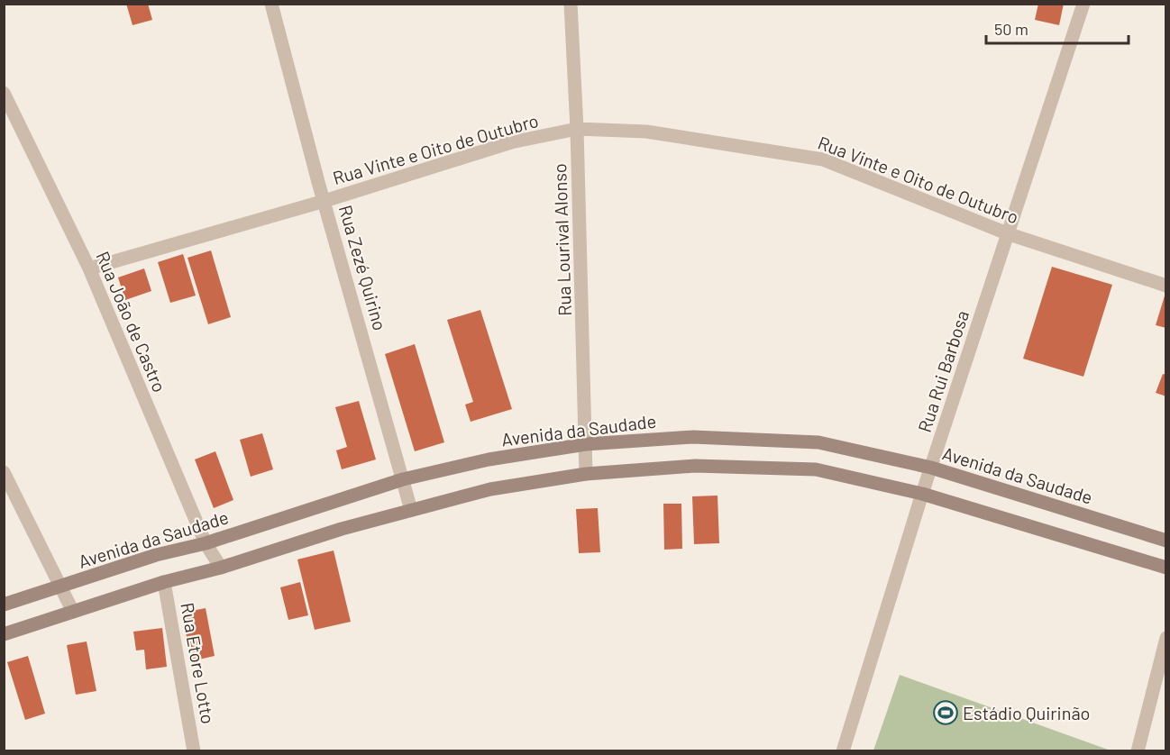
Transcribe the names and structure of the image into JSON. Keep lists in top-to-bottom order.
{
  "streets": {
    "main road": ["Avenida da Saudade"],
    "street": [
      "Rua Vinte e Oito de Outubro",
      "Rua Lourival Alonso",
      "Rua Zezé Quirino",
      "Rua João de Castro",
      "Rua Rui Barbosa",
      "Rua Etore Lotto"
    ]
  },
  "crossings": [
    ["Rua Vinte e Oito de Outubro", "Rua Lourival Alonso"],
    ["Rua Vinte e Oito de Outubro", "Rua Zezé Quirino"],
    ["Rua Vinte e Oito de Outubro", "Rua João de Castro"],
    ["Rua Vinte e Oito de Outubro", "Rua Rui Barbosa"],
    ["Rua Lourival Alonso", "Avenida da Saudade"],
    ["Rua Zezé Quirino", "Avenida da Saudade"],
    ["Rua João de Castro", "Avenida da Saudade"],
    ["Rua Rui Barbosa", "Avenida da Saudade"]
  ],
  "places": {
    "sports": ["Estádio Quirinão"]
  },
  "scale_bar": "50 m"
}
